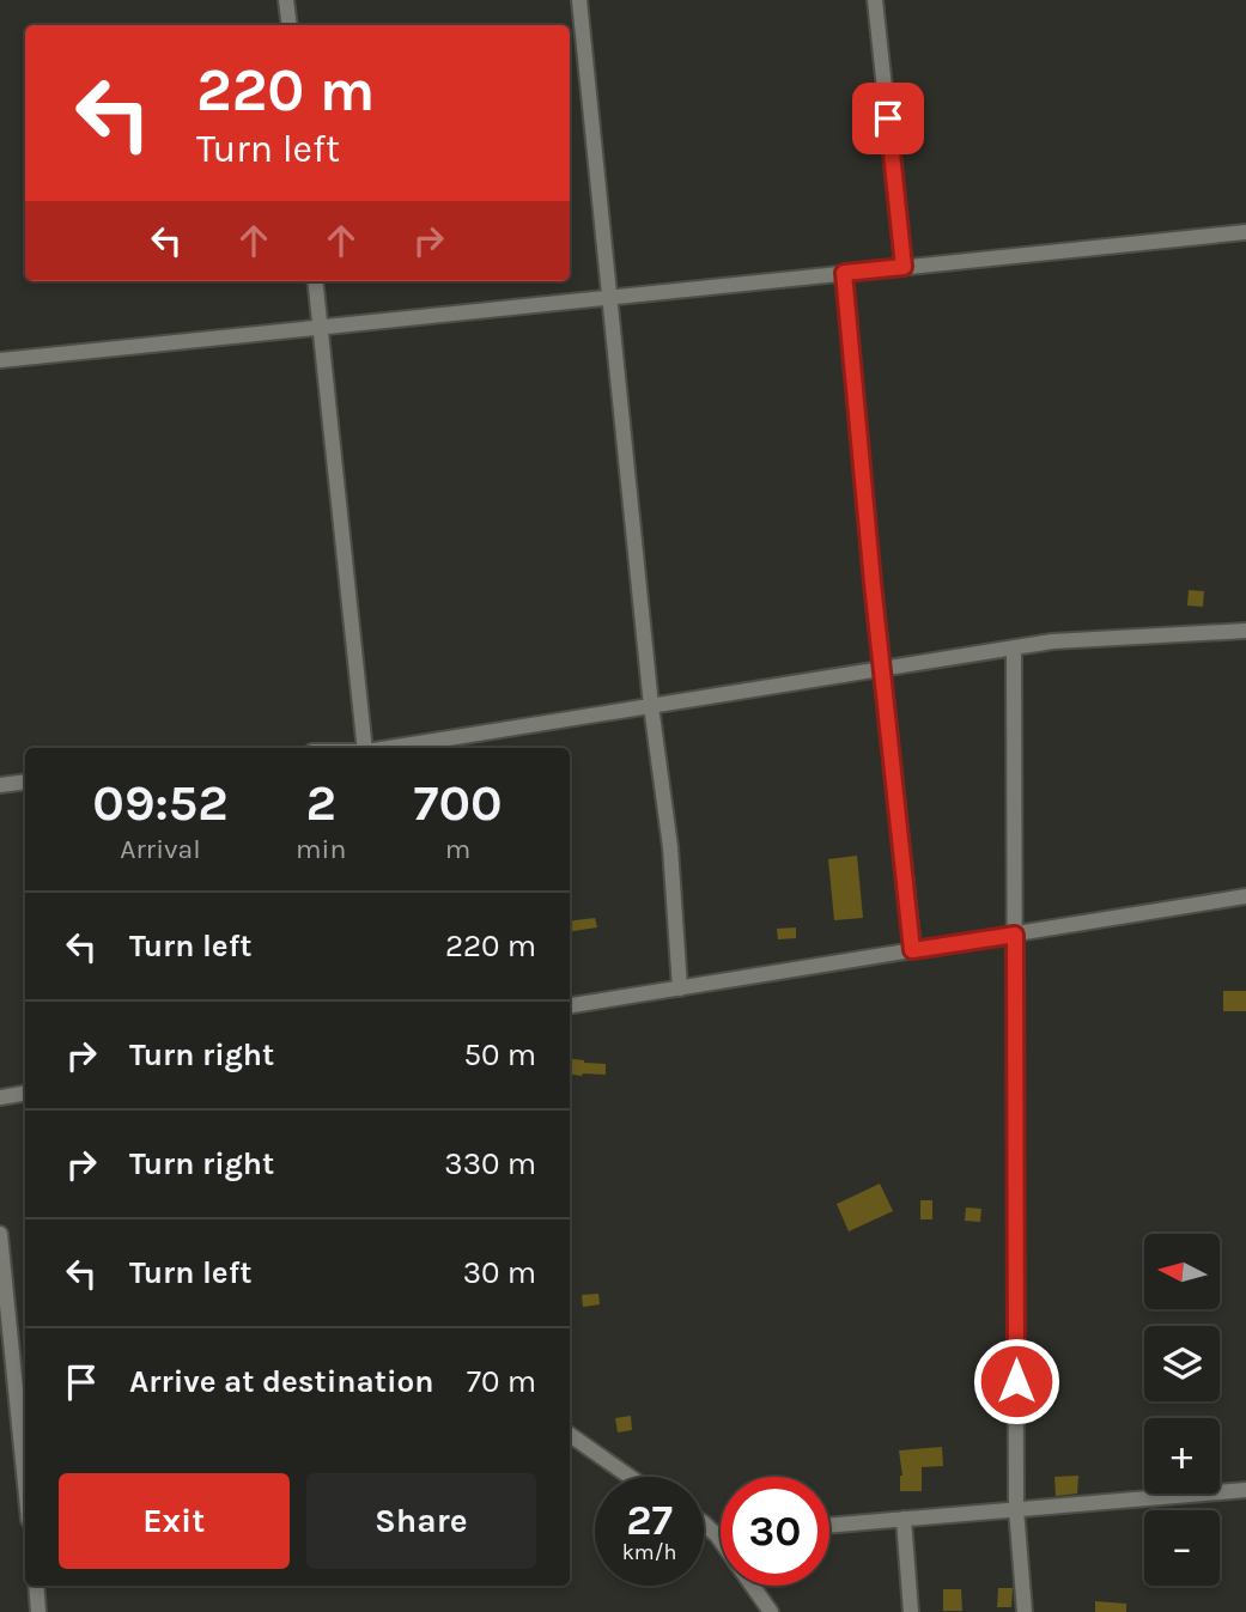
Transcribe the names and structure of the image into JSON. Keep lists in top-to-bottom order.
{
  "north": "left",
  "page": {
    "turn": ["220 m", "Turn left"],
    "eta": [
      "09:52",
      "Arrival",
      "2",
      "min",
      "700",
      "m"
    ],
    "list": [
      {
        "name": "Turn left",
        "value": "220 m"
      },
      {
        "name": "Turn right",
        "value": "50 m"
      },
      {
        "name": "Turn right",
        "value": "330 m"
      },
      {
        "name": "Turn left",
        "value": "30 m"
      },
      {
        "name": "Arrive at destination",
        "value": "70 m"
      }
    ],
    "map_buttons": ["+", "−"],
    "buttons": ["Exit", "Share"],
    "speed": "27 km/h",
    "limit": "30"
  }
}
